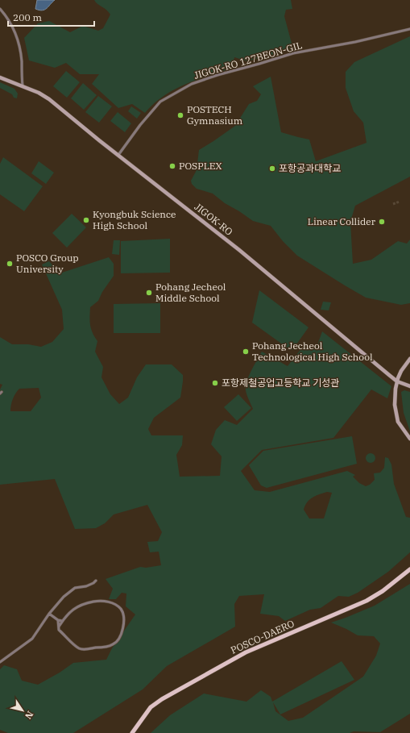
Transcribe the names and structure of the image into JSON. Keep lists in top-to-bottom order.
{
  "streets": {
    "main road": ["JIGOK-RO", "POSCO-DAERO"],
    "street": ["JIGOK-RO 127BEON-GIL"]
  },
  "crossings": [
    ["JIGOK-RO 127BEON-GIL", "JIGOK-RO"]
  ],
  "places": [
    "POSTECH Gymnasium",
    "POSPLEX",
    "포항공과대학교",
    "Kyongbuk Science High School",
    "Linear Collider",
    "POSCO Group University",
    "Pohang Jecheol Middle School",
    "Pohang Jecheol Technological High School",
    "포항제철공업고등학교 기성관"
  ],
  "scale_bar": "200 m",
  "north": "bottom right"
}
